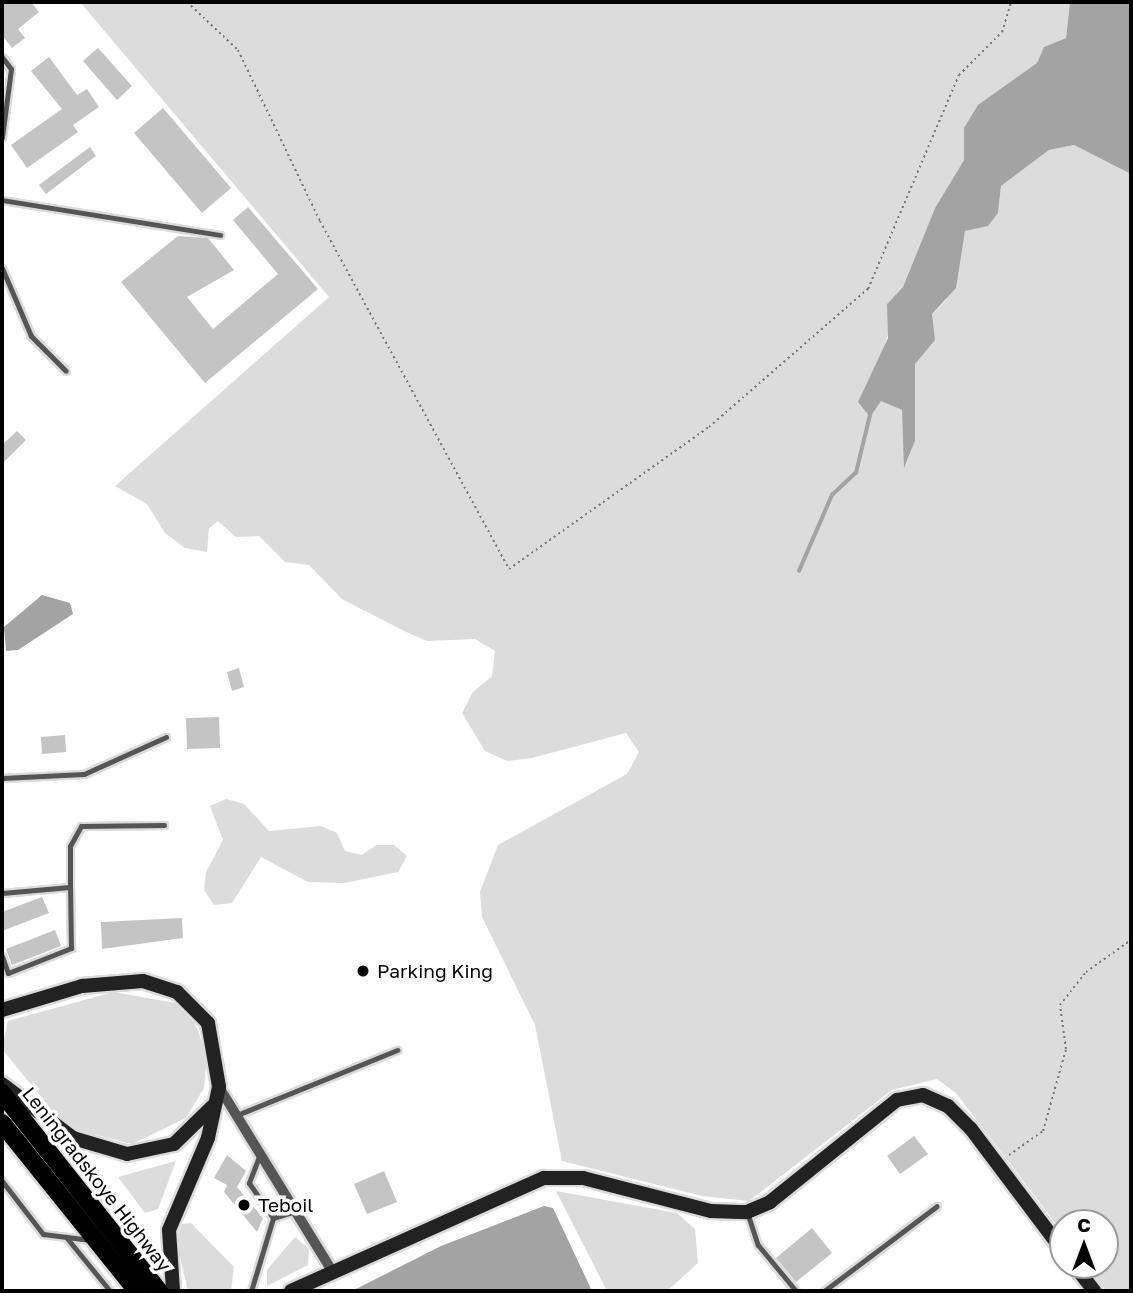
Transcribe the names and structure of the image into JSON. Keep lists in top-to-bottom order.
{
  "streets": {
    "highway": ["Leningradskoye Highway"]
  },
  "places": ["Parking King", "Teboil"],
  "north": "top"
}
